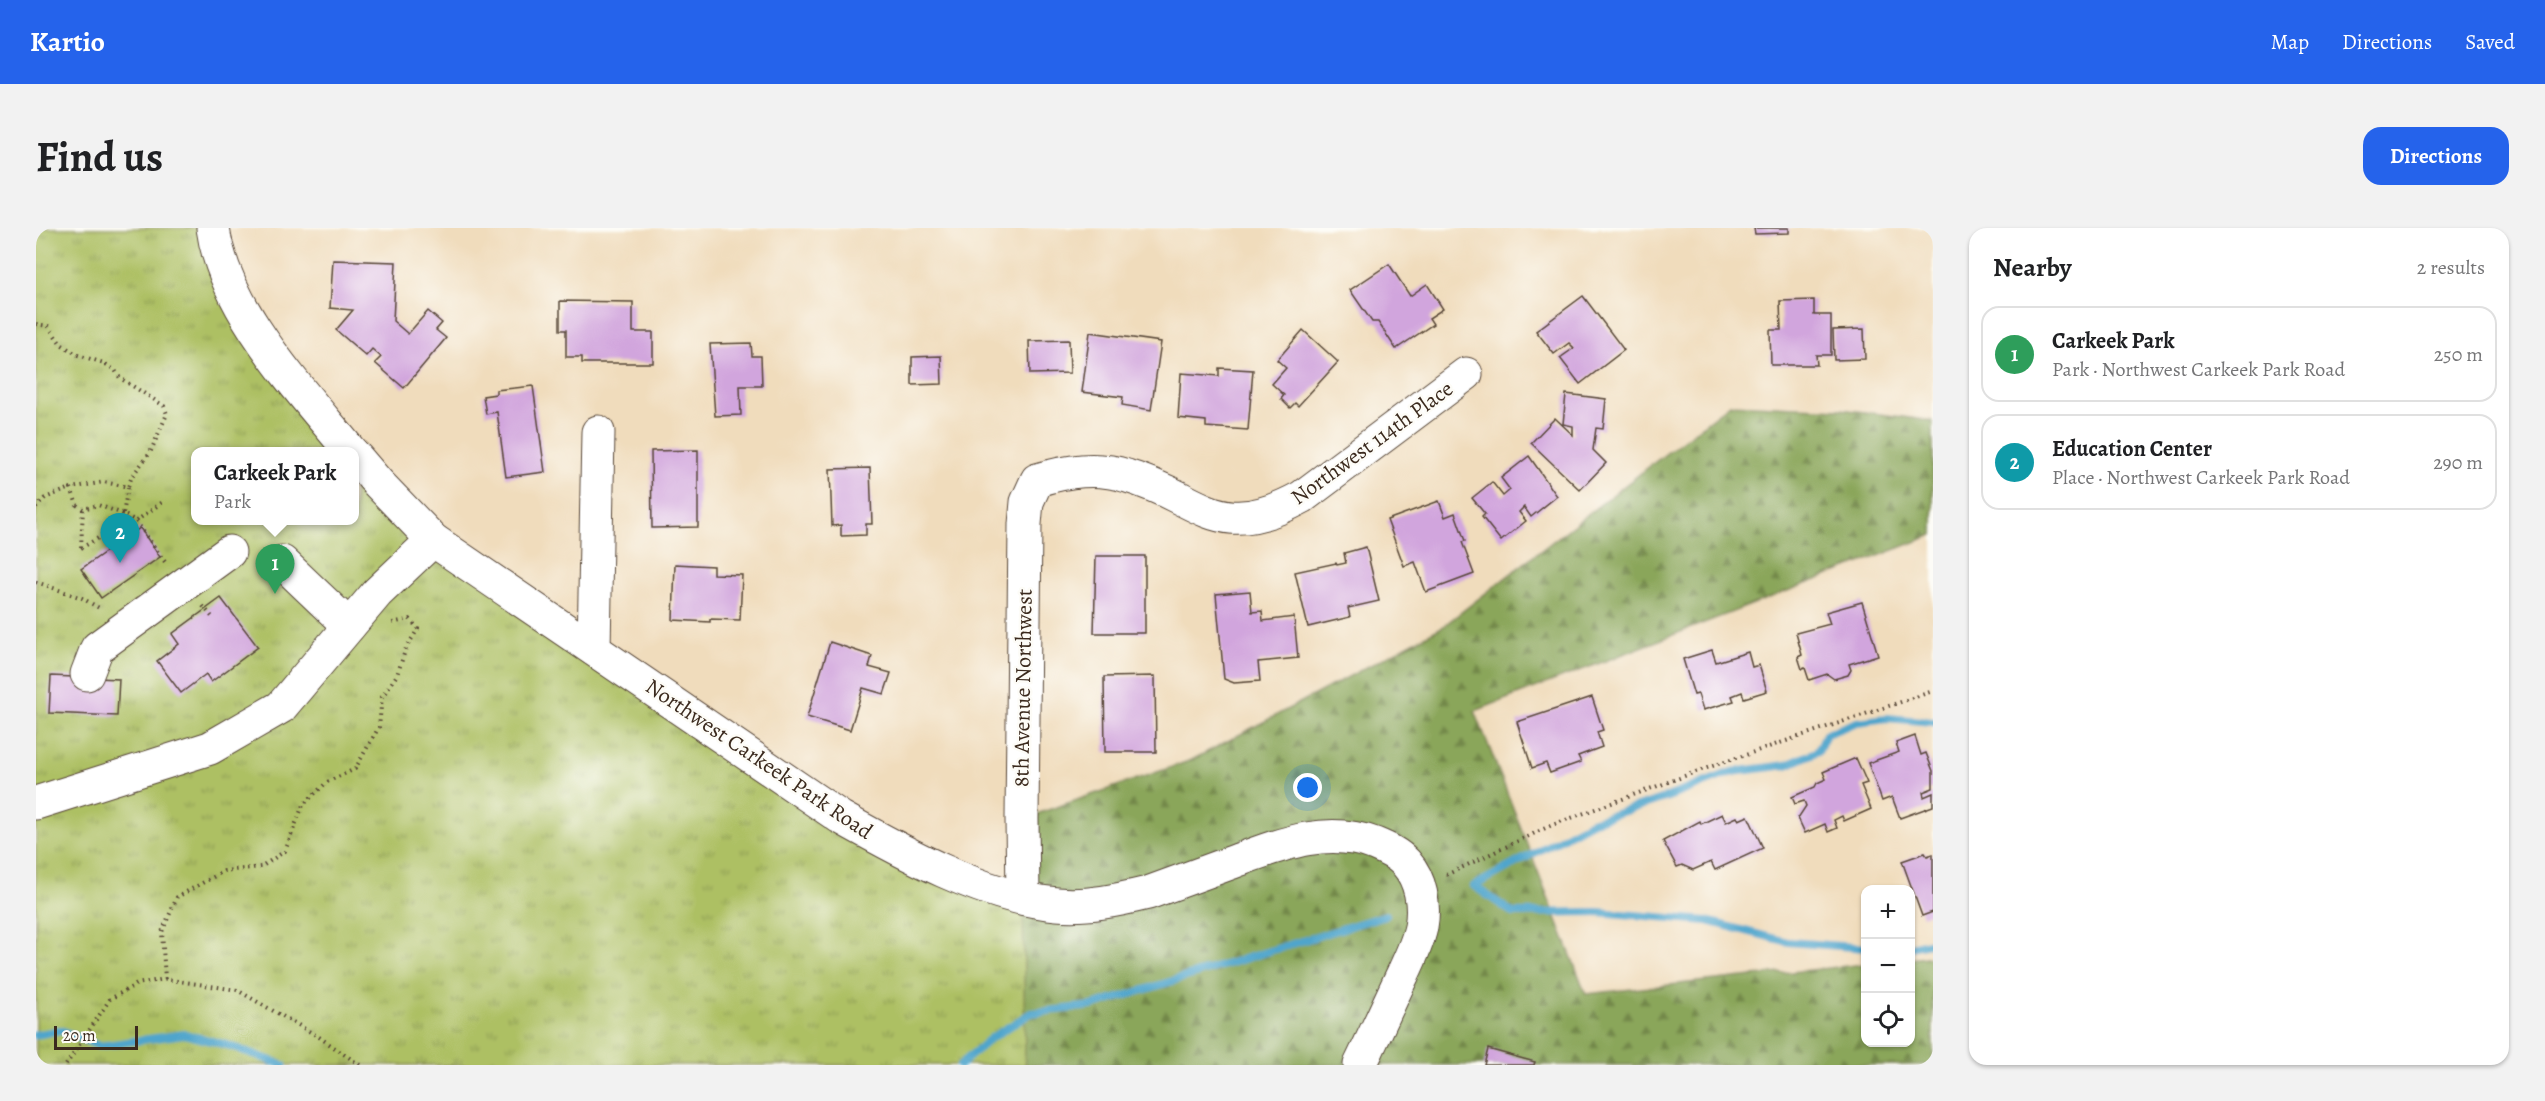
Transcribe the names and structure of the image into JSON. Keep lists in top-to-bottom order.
{
  "streets": {
    "street": ["Northwest 114th Place", "8th Avenue Northwest", "Northwest Carkeek Park Road"]
  },
  "crossings": [
    ["Northwest 114th Place", "8th Avenue Northwest"],
    ["8th Avenue Northwest", "Northwest Carkeek Park Road"]
  ],
  "scale_bar": "20 m",
  "page": {
    "header": "Kartio",
    "nav": ["Map", "Directions", "Saved"],
    "buttons": "Directions",
    "title": "Find us",
    "heading": ["Nearby", "2 results"],
    "list": [
      {
        "mark": "1",
        "name": "Carkeek Park",
        "note": "Park · Northwest Carkeek Park Road",
        "value": "250 m"
      },
      {
        "mark": "2",
        "name": "Education Center",
        "note": "Place · Northwest Carkeek Park Road",
        "value": "290 m"
      }
    ],
    "popup": ["Carkeek Park", "Park"],
    "pins": ["2", "1"],
    "map_buttons": ["+", "−"],
    "scale": "20 m"
  }
}
